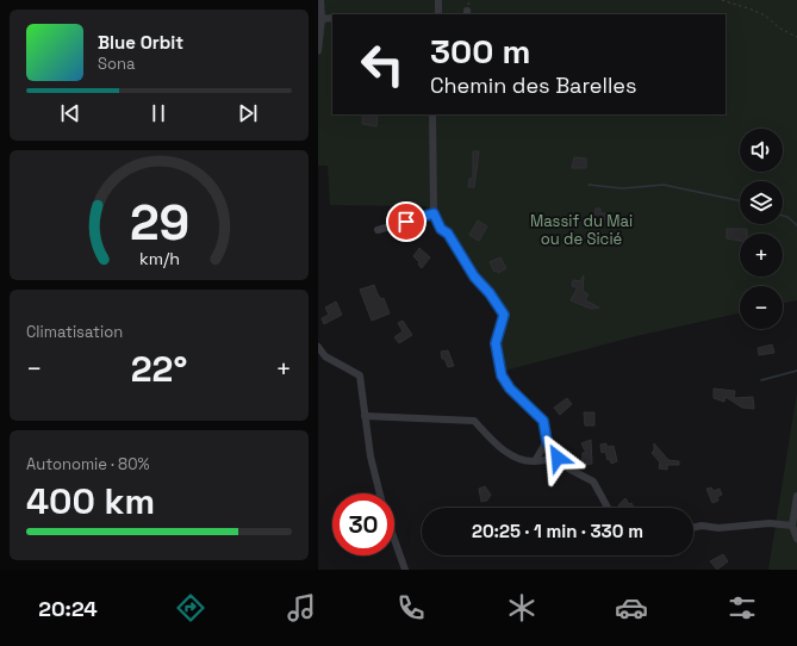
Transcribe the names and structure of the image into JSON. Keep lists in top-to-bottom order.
{
  "parks": ["Massif du Mai ou de Sicié"],
  "page": {
    "turn": ["300 m", "Chemin des Barelles"],
    "song": ["Blue Orbit", "Sona"],
    "map_buttons": ["+", "−"],
    "tile": [
      "Climatisation",
      ["Autonomie · 80%", "400 km"]
    ],
    "heat": ["−", "22°", "+"],
    "limit": "30",
    "trip": "20:25 · 1 min · 330 m",
    "tabs": "20:24",
    "gauge": ["29", "km/h"]
  }
}
